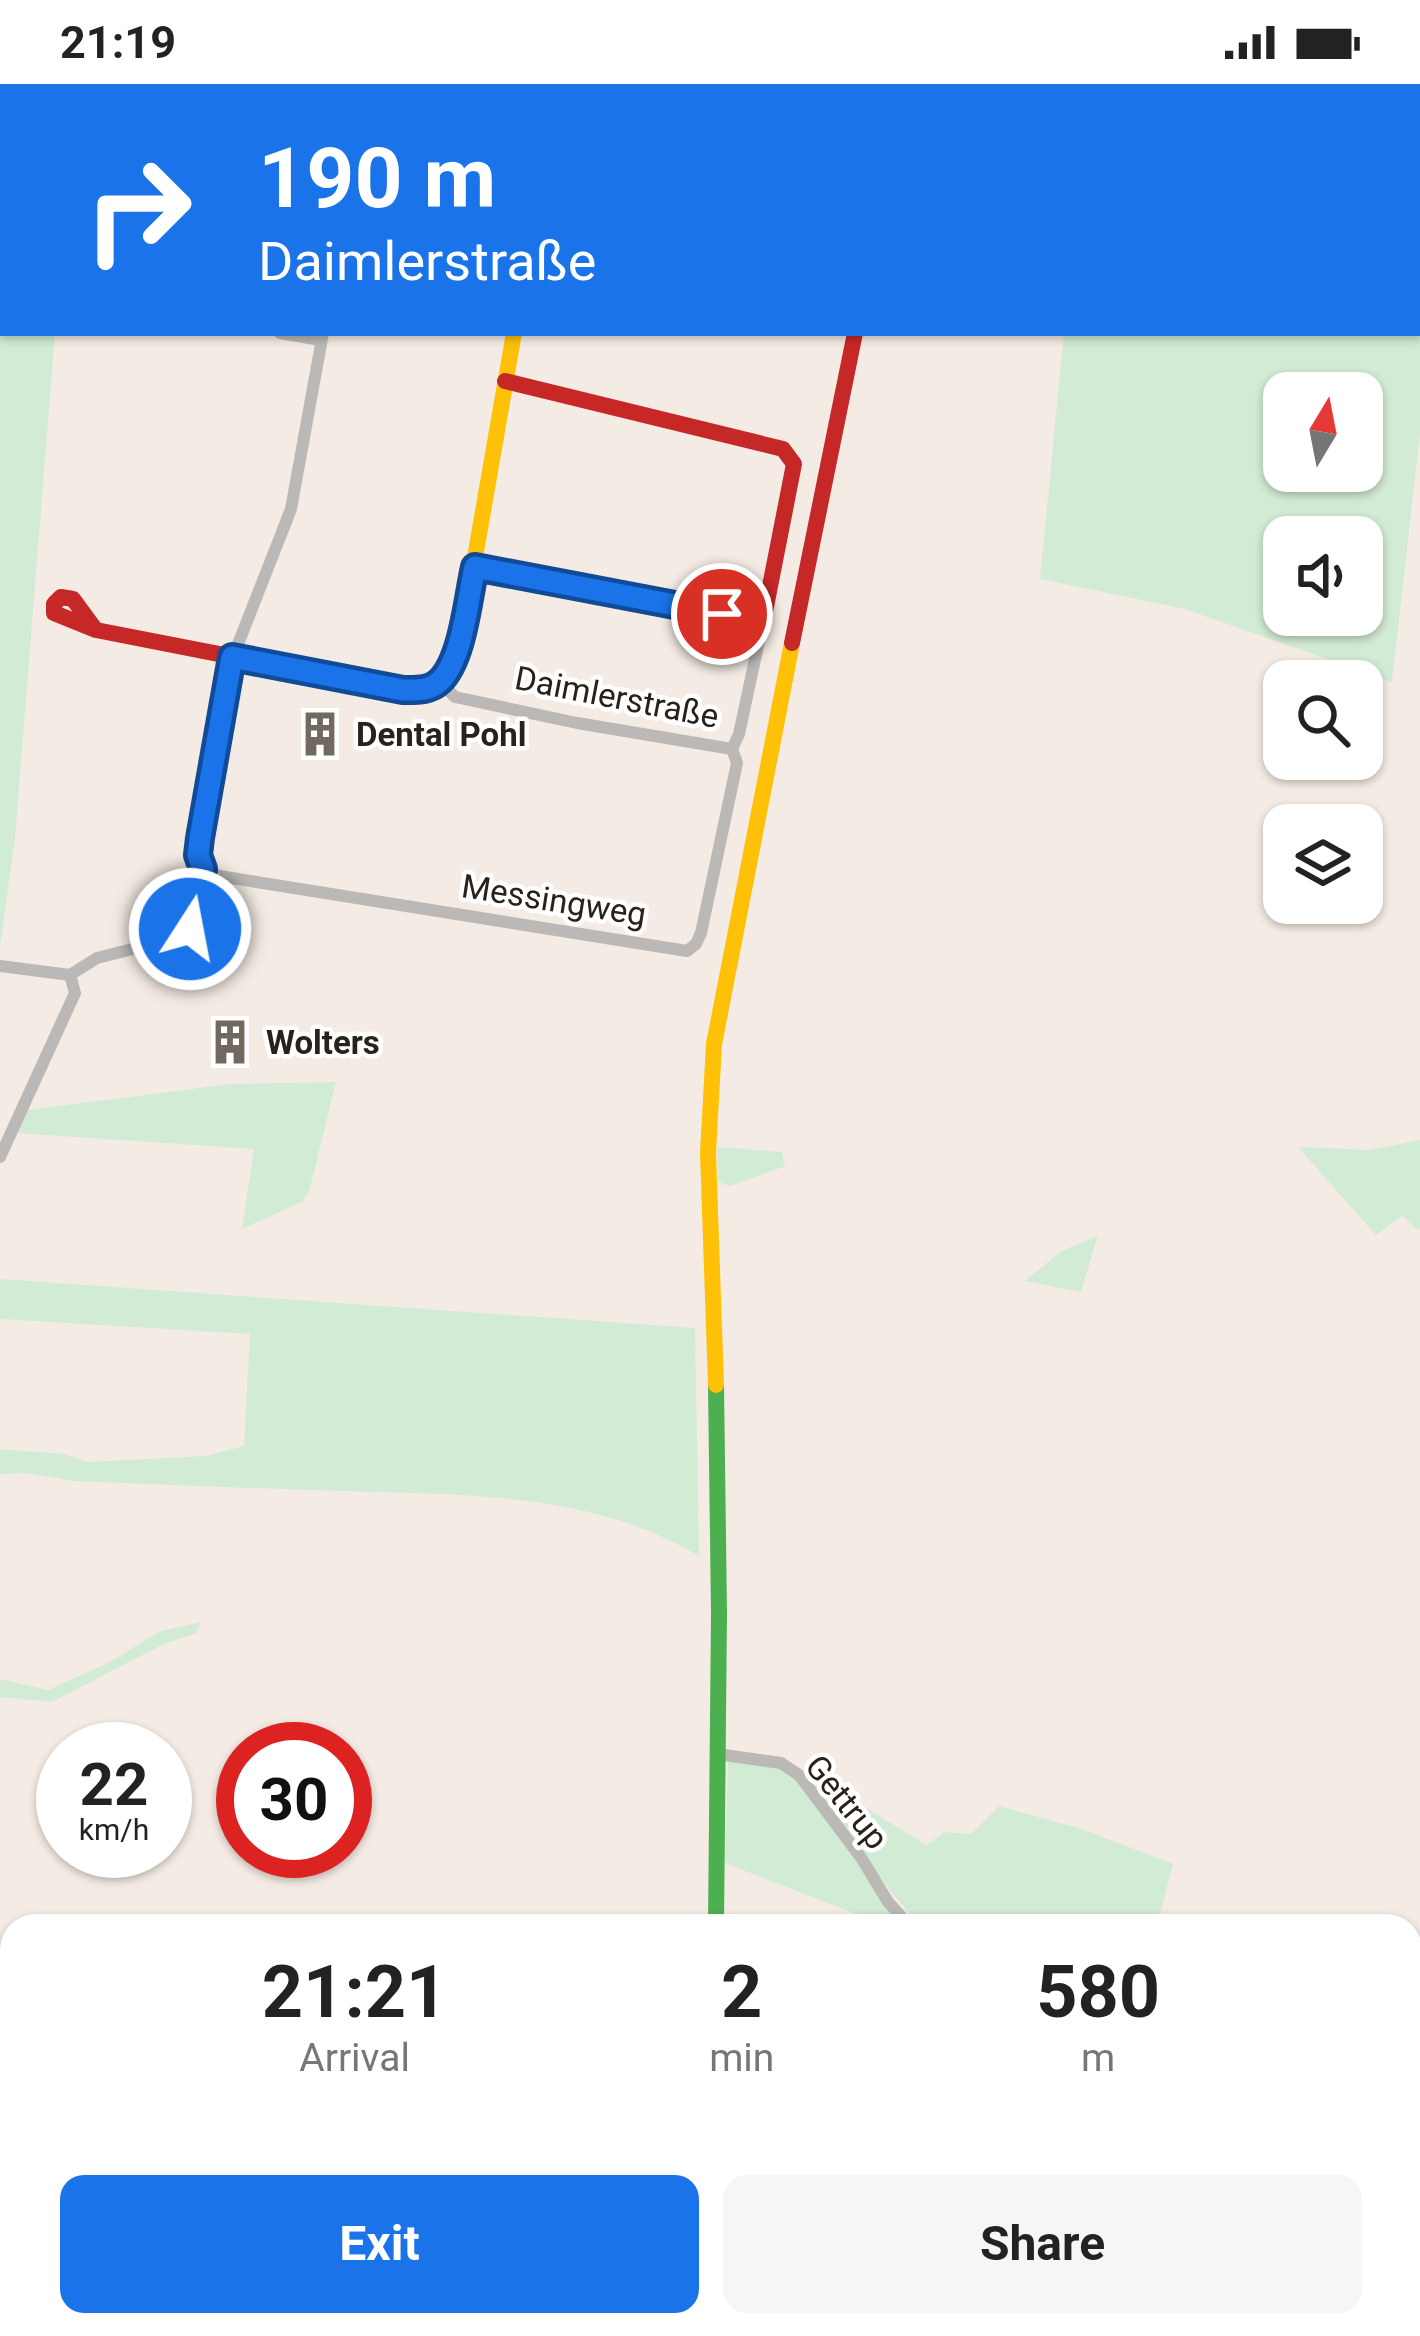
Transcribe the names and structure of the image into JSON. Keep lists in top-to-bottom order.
{
  "streets": {
    "main road": ["Daimlerstraße"],
    "street": ["Messingweg", "Gettrup"]
  },
  "crossings": [
    ["Daimlerstraße", "Messingweg"]
  ],
  "places": {
    "building": ["Dental Pohl", "Wolters"]
  },
  "north": "top",
  "page": {
    "status": "21:19",
    "turn": ["190 m", "Daimlerstraße"],
    "speed": "22 km/h",
    "limit": "30",
    "eta": [
      "21:21",
      "Arrival",
      "2",
      "min",
      "580",
      "m"
    ],
    "buttons": ["Exit", "Share"]
  }
}
